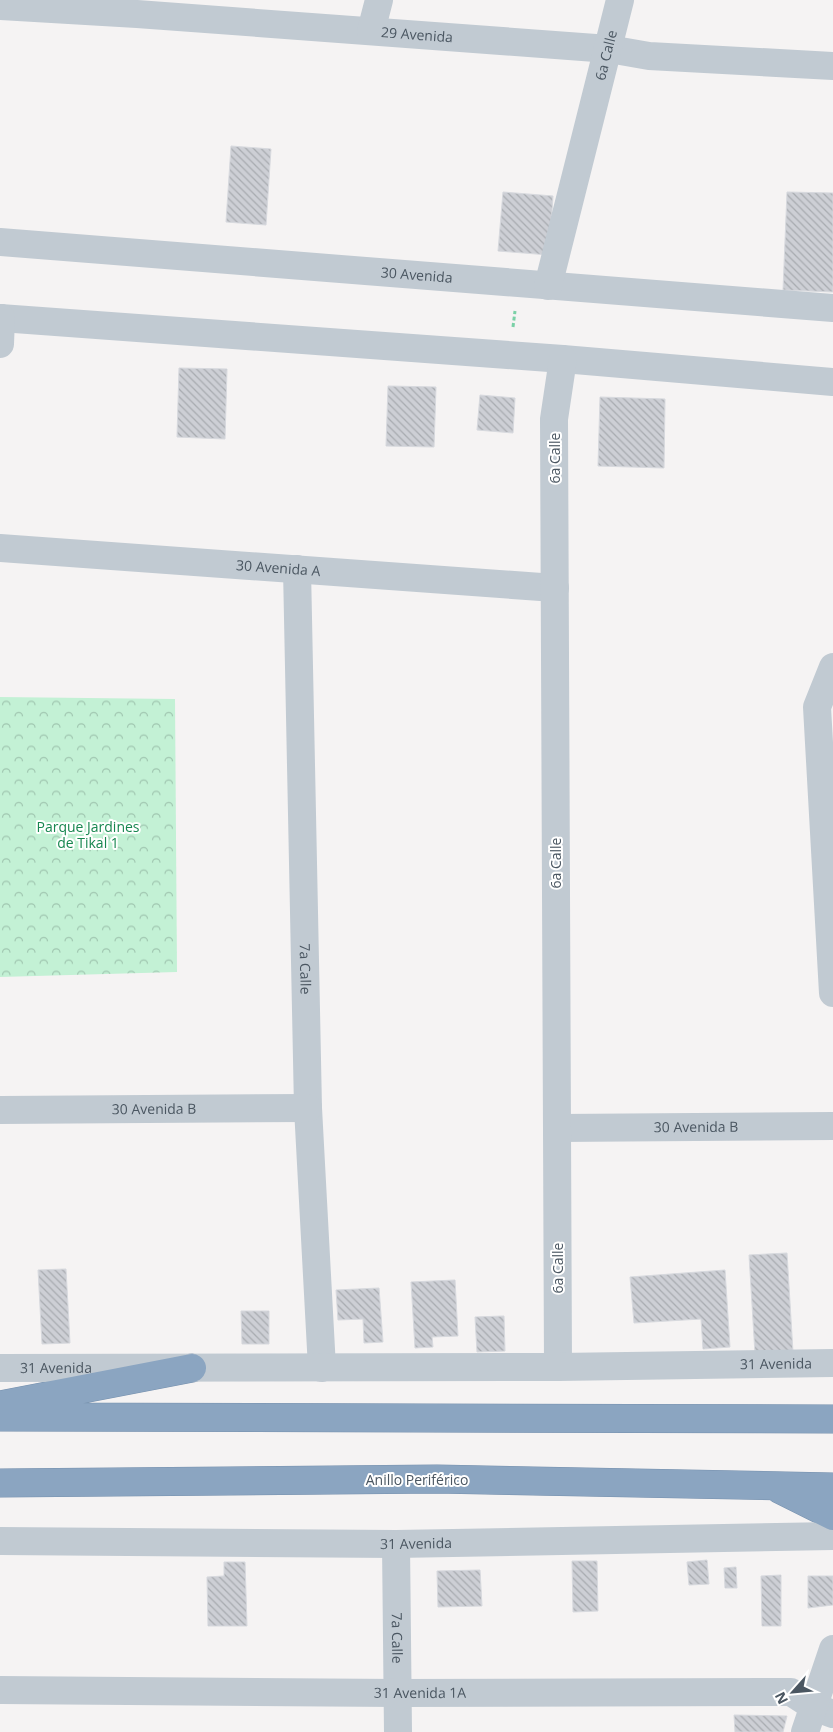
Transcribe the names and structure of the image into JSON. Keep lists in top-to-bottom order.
{
  "streets": {
    "highway": ["Anillo Periférico"],
    "street": [
      "29 Avenida",
      "6a Calle",
      "30 Avenida",
      "30 Avenida A",
      "7a Calle",
      "30 Avenida B",
      "31 Avenida",
      "31 Avenida 1A"
    ]
  },
  "crossings": [
    ["29 Avenida", "6a Calle"],
    ["6a Calle", "30 Avenida"],
    ["6a Calle", "30 Avenida A"],
    ["6a Calle", "30 Avenida B"],
    ["6a Calle", "31 Avenida"],
    ["30 Avenida A", "7a Calle"],
    ["7a Calle", "30 Avenida B"],
    ["7a Calle", "31 Avenida"],
    ["7a Calle", "31 Avenida 1A"]
  ],
  "parks": ["Parque Jardines de Tikal 1"],
  "north": "bottom left"
}
